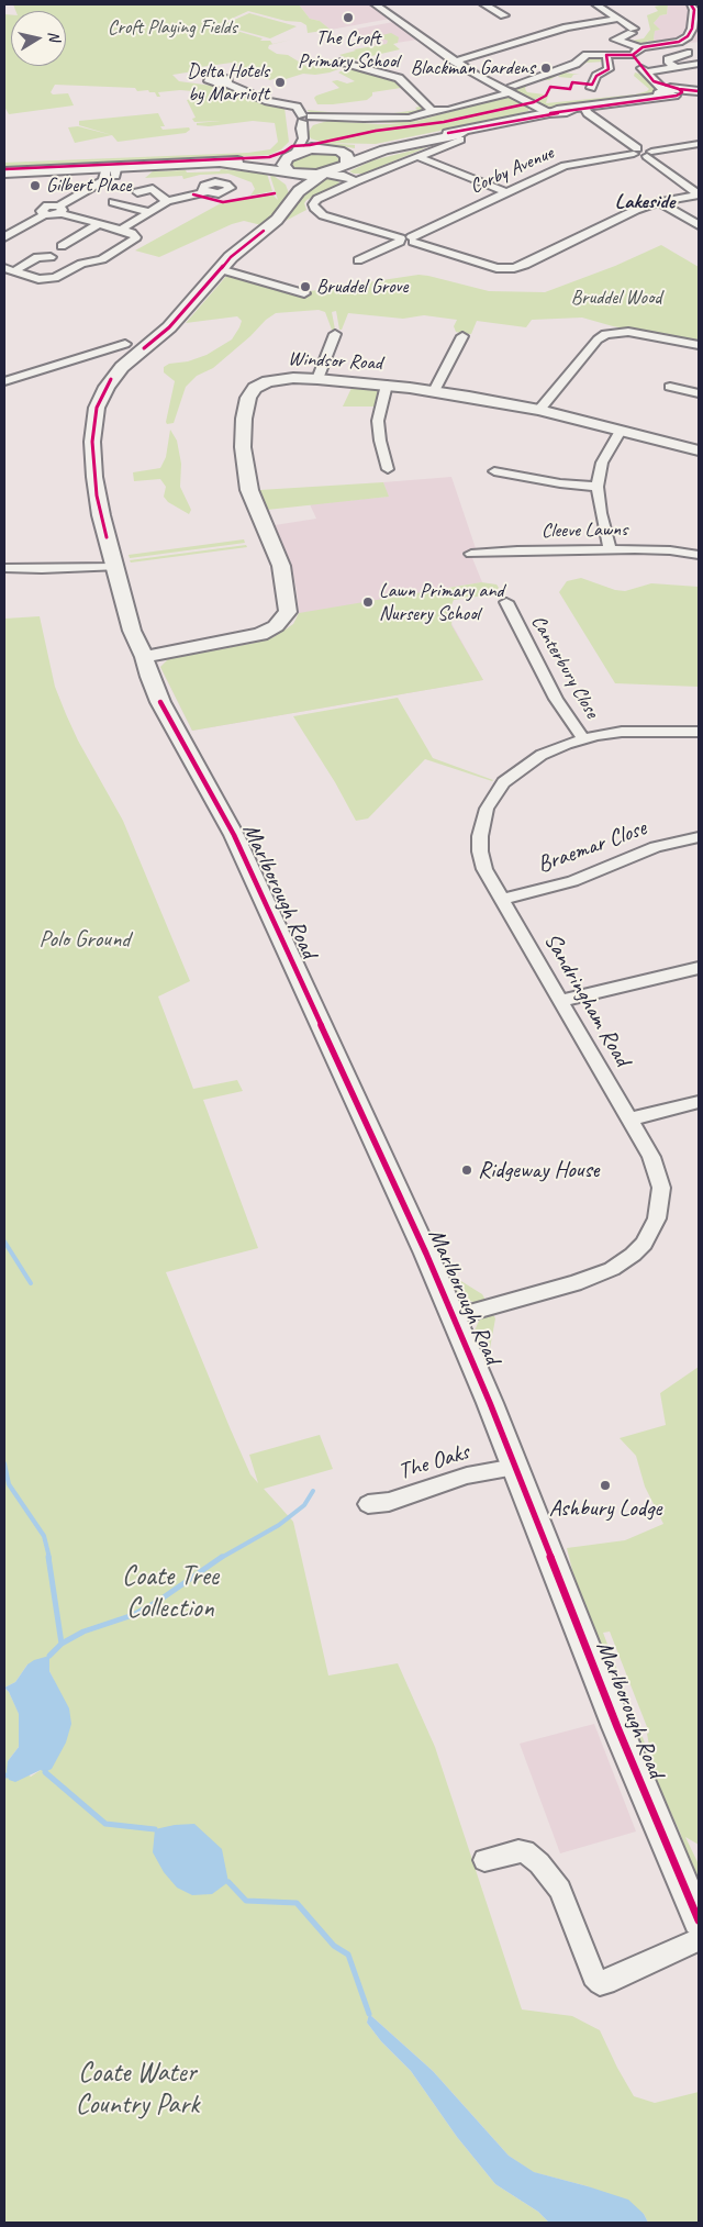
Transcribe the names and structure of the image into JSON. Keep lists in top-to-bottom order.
{
  "streets": {
    "main road": ["Windsor Road", "Marlborough Road"],
    "street": [
      "Corby Avenue",
      "Cleeve Lawns",
      "Canterbury Close",
      "Braemar Close",
      "Sandringham Road",
      "The Oaks"
    ]
  },
  "crossings": [
    ["Windsor Road", "Marlborough Road"],
    ["Canterbury Close", "Sandringham Road"],
    ["Braemar Close", "Sandringham Road"],
    ["Marlborough Road", "Sandringham Road"],
    ["Marlborough Road", "The Oaks"]
  ],
  "districts": ["Lakeside"],
  "parks": [
    "Croft Playing Fields",
    "Bruddel Wood",
    "Polo Ground",
    "Coate Tree Collection",
    "Coate Water Country Park"
  ],
  "places": [
    "The Croft Primary School",
    "Blackman Gardens",
    "Delta Hotels by Marriott",
    "Gilbert Place",
    "Bruddel Grove",
    "Lawn Primary and Nursery School",
    "Ridgeway House",
    "Ashbury Lodge"
  ],
  "north": "right"
}
